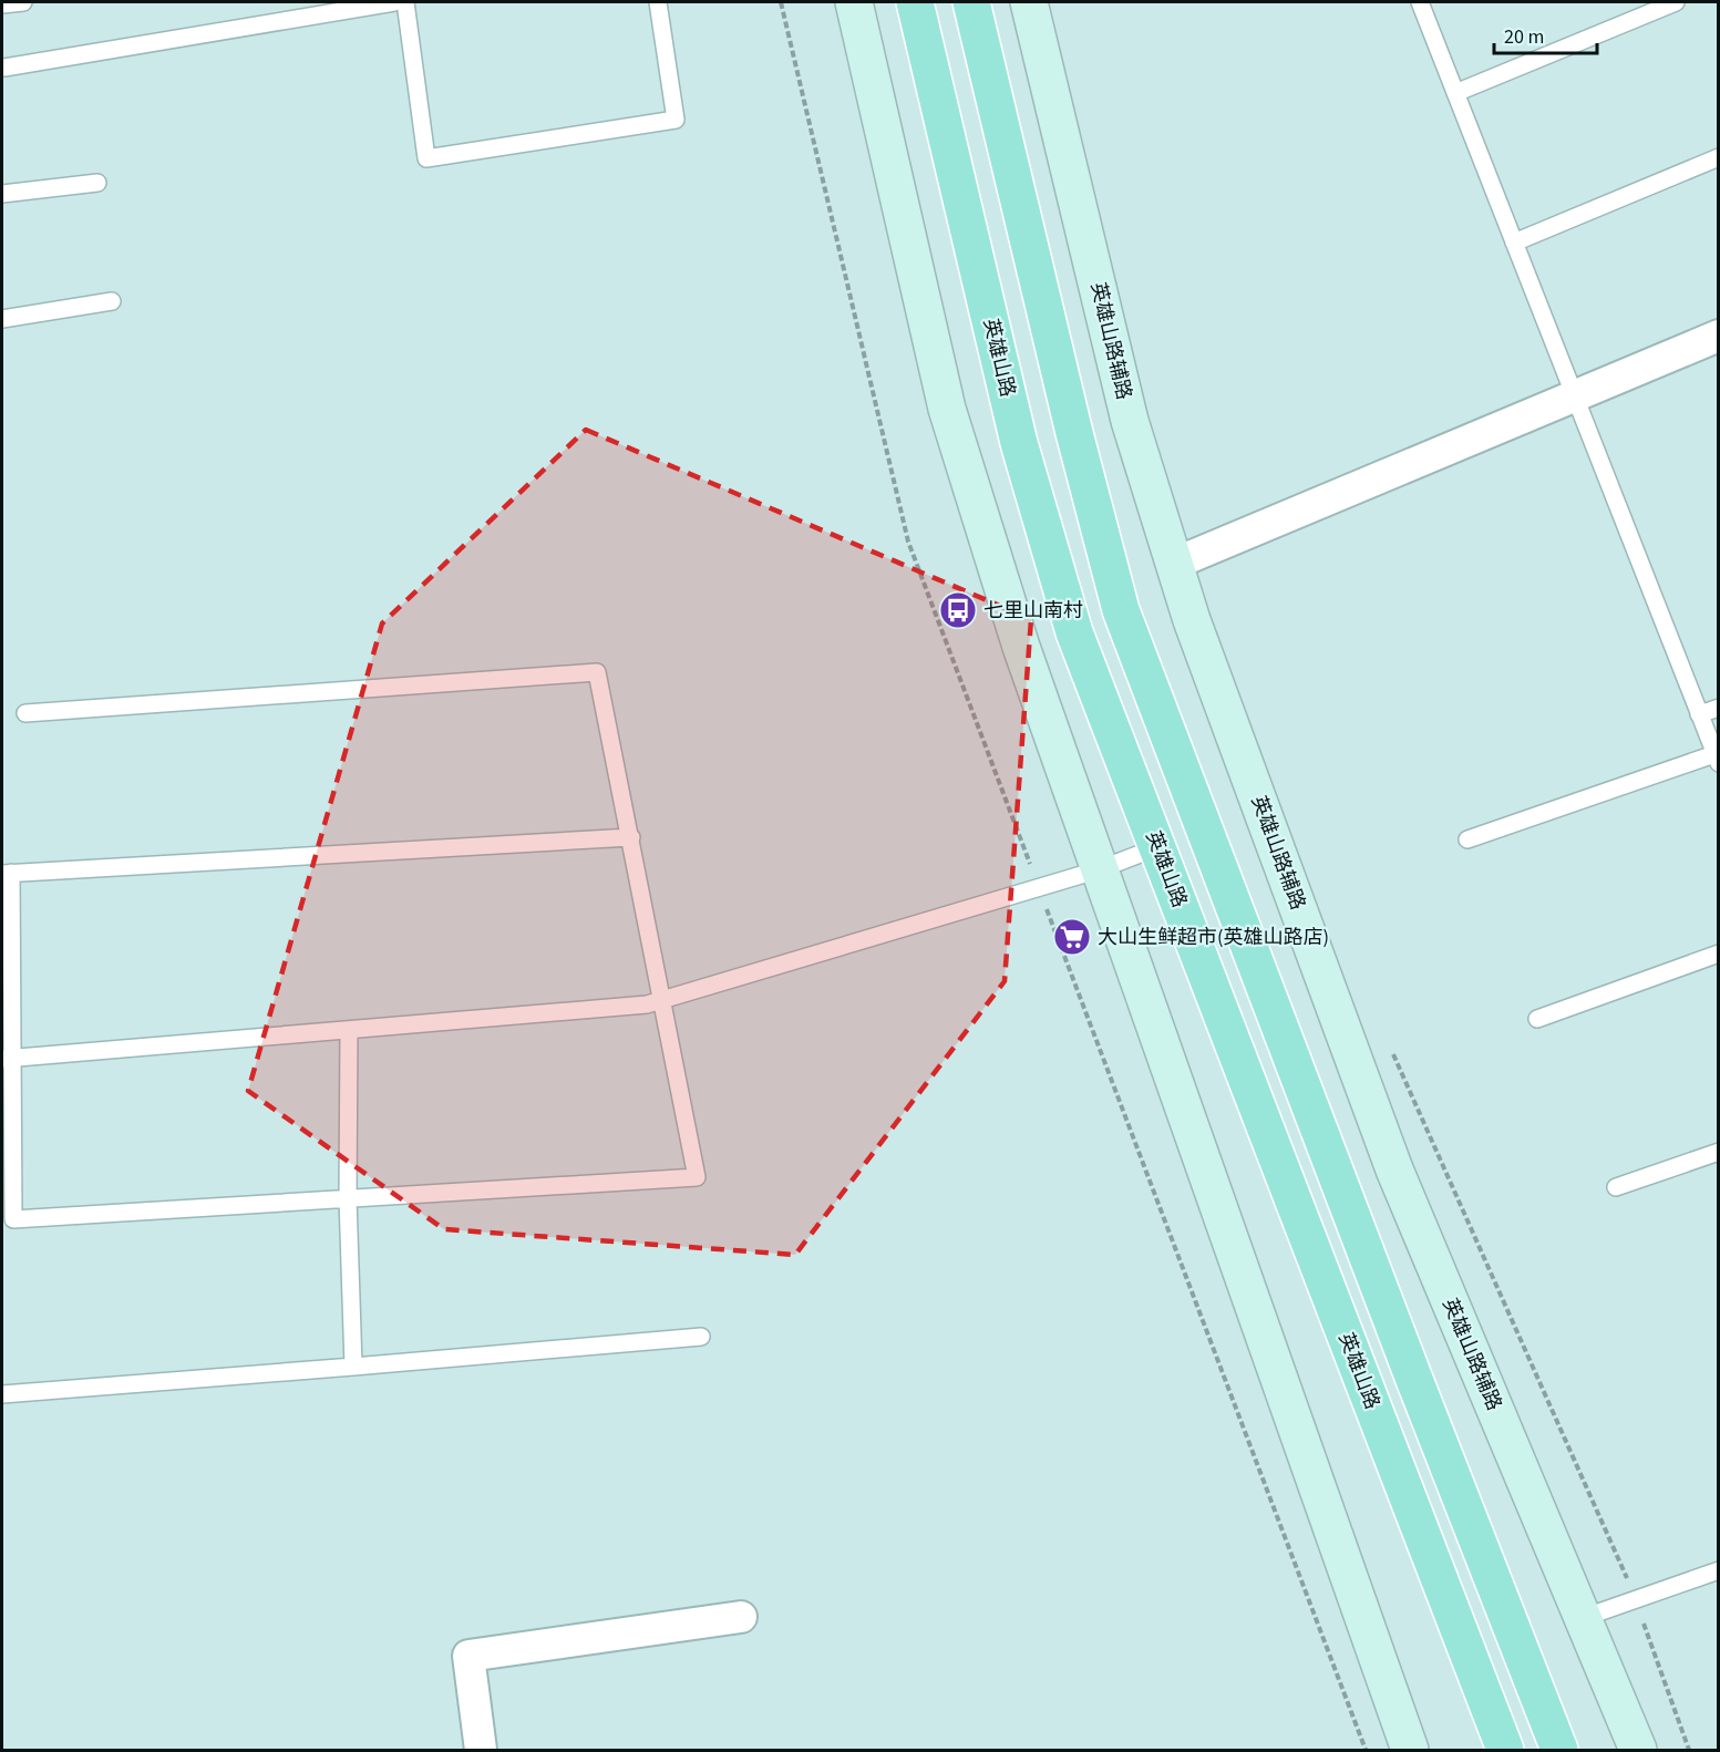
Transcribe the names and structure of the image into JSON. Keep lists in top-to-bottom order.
{
  "streets": {
    "main road": ["英雄山路"],
    "street": ["英雄山路辅路"]
  },
  "places": {
    "bus stop": ["七里山南村"],
    "supermarket": ["大山生鲜超市(英雄山路店)"]
  },
  "scale_bar": "20 m"
}
